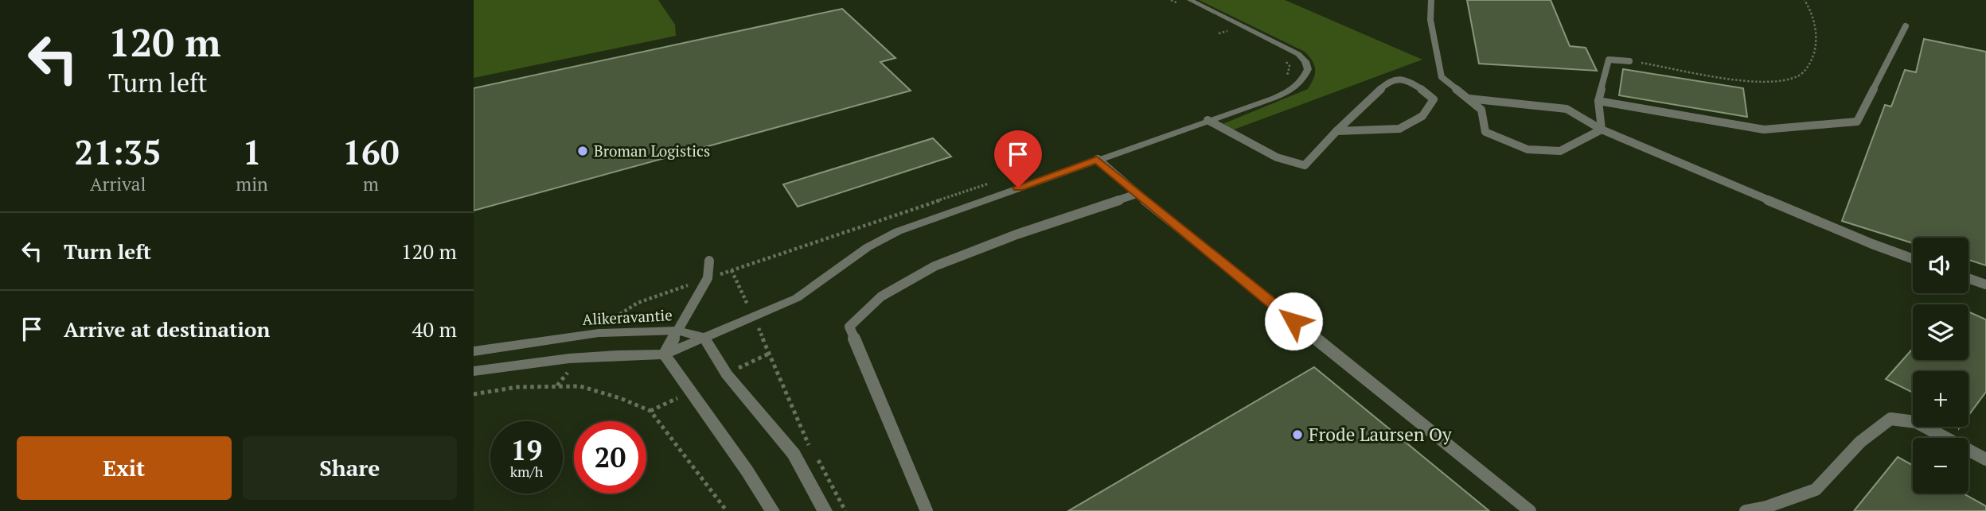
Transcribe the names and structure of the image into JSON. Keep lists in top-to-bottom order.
{
  "streets": {
    "street": ["Alikeravantie"]
  },
  "places": ["Broman Logistics", "Frode Laursen Oy"],
  "page": {
    "turn": ["120 m", "Turn left"],
    "eta": [
      "21:35",
      "Arrival",
      "1",
      "min",
      "160",
      "m"
    ],
    "list": [
      {
        "name": "Turn left",
        "value": "120 m"
      },
      {
        "name": "Arrive at destination",
        "value": "40 m"
      }
    ],
    "map_buttons": ["+", "−"],
    "speed": "19 km/h",
    "limit": "20",
    "buttons": ["Exit", "Share"]
  }
}
